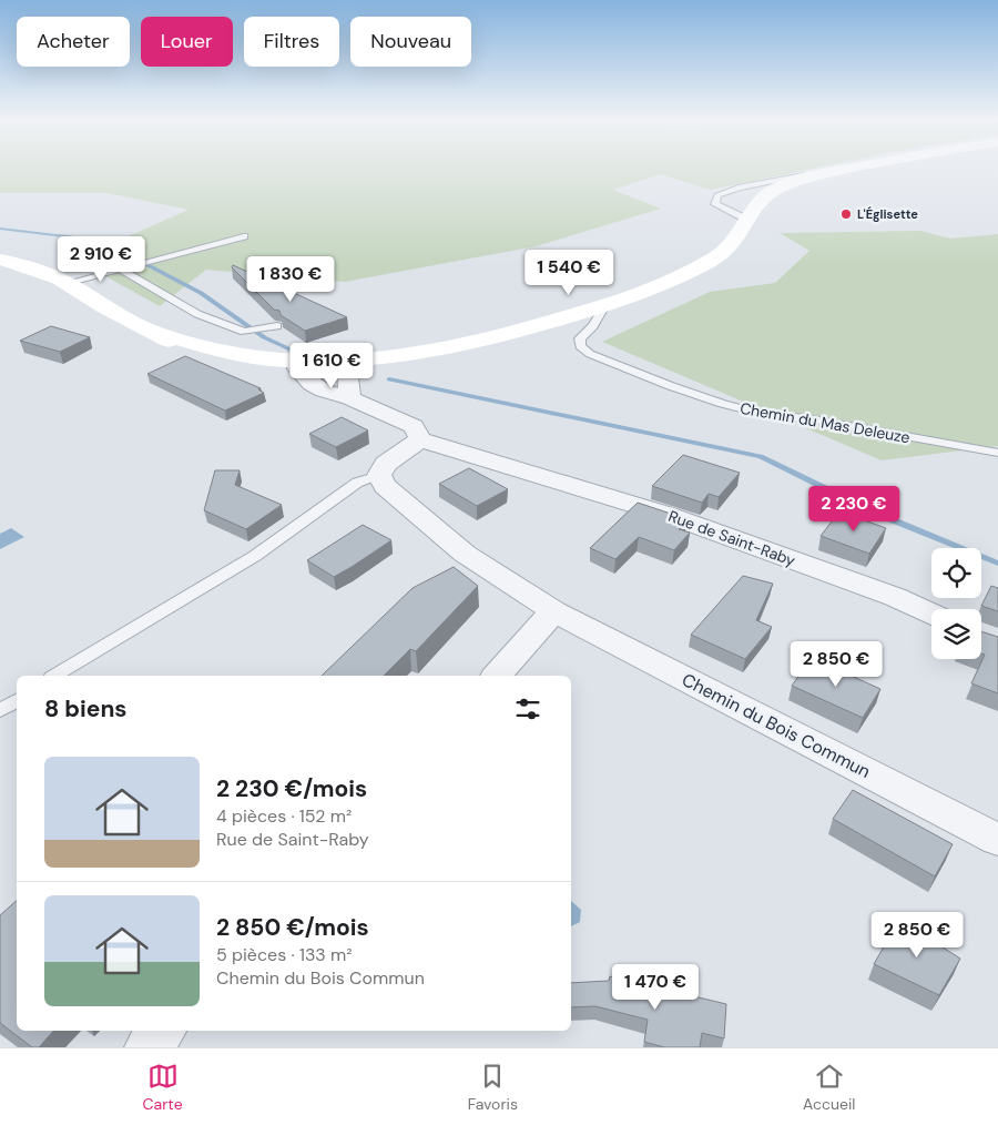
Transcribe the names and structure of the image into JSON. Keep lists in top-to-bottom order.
{
  "streets": {
    "street": ["Rue de Saint-Raby", "Chemin du Bois Commun"],
    "lane": ["Chemin du Mas Deleuze"]
  },
  "places": ["L'Églisette"],
  "page": {
    "chip": [
      "Acheter",
      "Louer",
      "Filtres",
      "Nouveau"
    ],
    "price": [
      "2 910 €",
      "1 540 €",
      "1 830 €",
      "1 610 €",
      "2 230 €",
      "2 850 €",
      "2 850 €",
      "1 470 €"
    ],
    "heading": "8 biens",
    "list": [
      {
        "name": "2 230 €/mois",
        "note": "4 pièces · 152 m² · Rue de Saint-Raby"
      },
      {
        "name": "2 850 €/mois",
        "note": "5 pièces · 133 m² · Chemin du Bois Commun"
      }
    ],
    "tabs": ["Carte", "Favoris", "Accueil"]
  }
}
